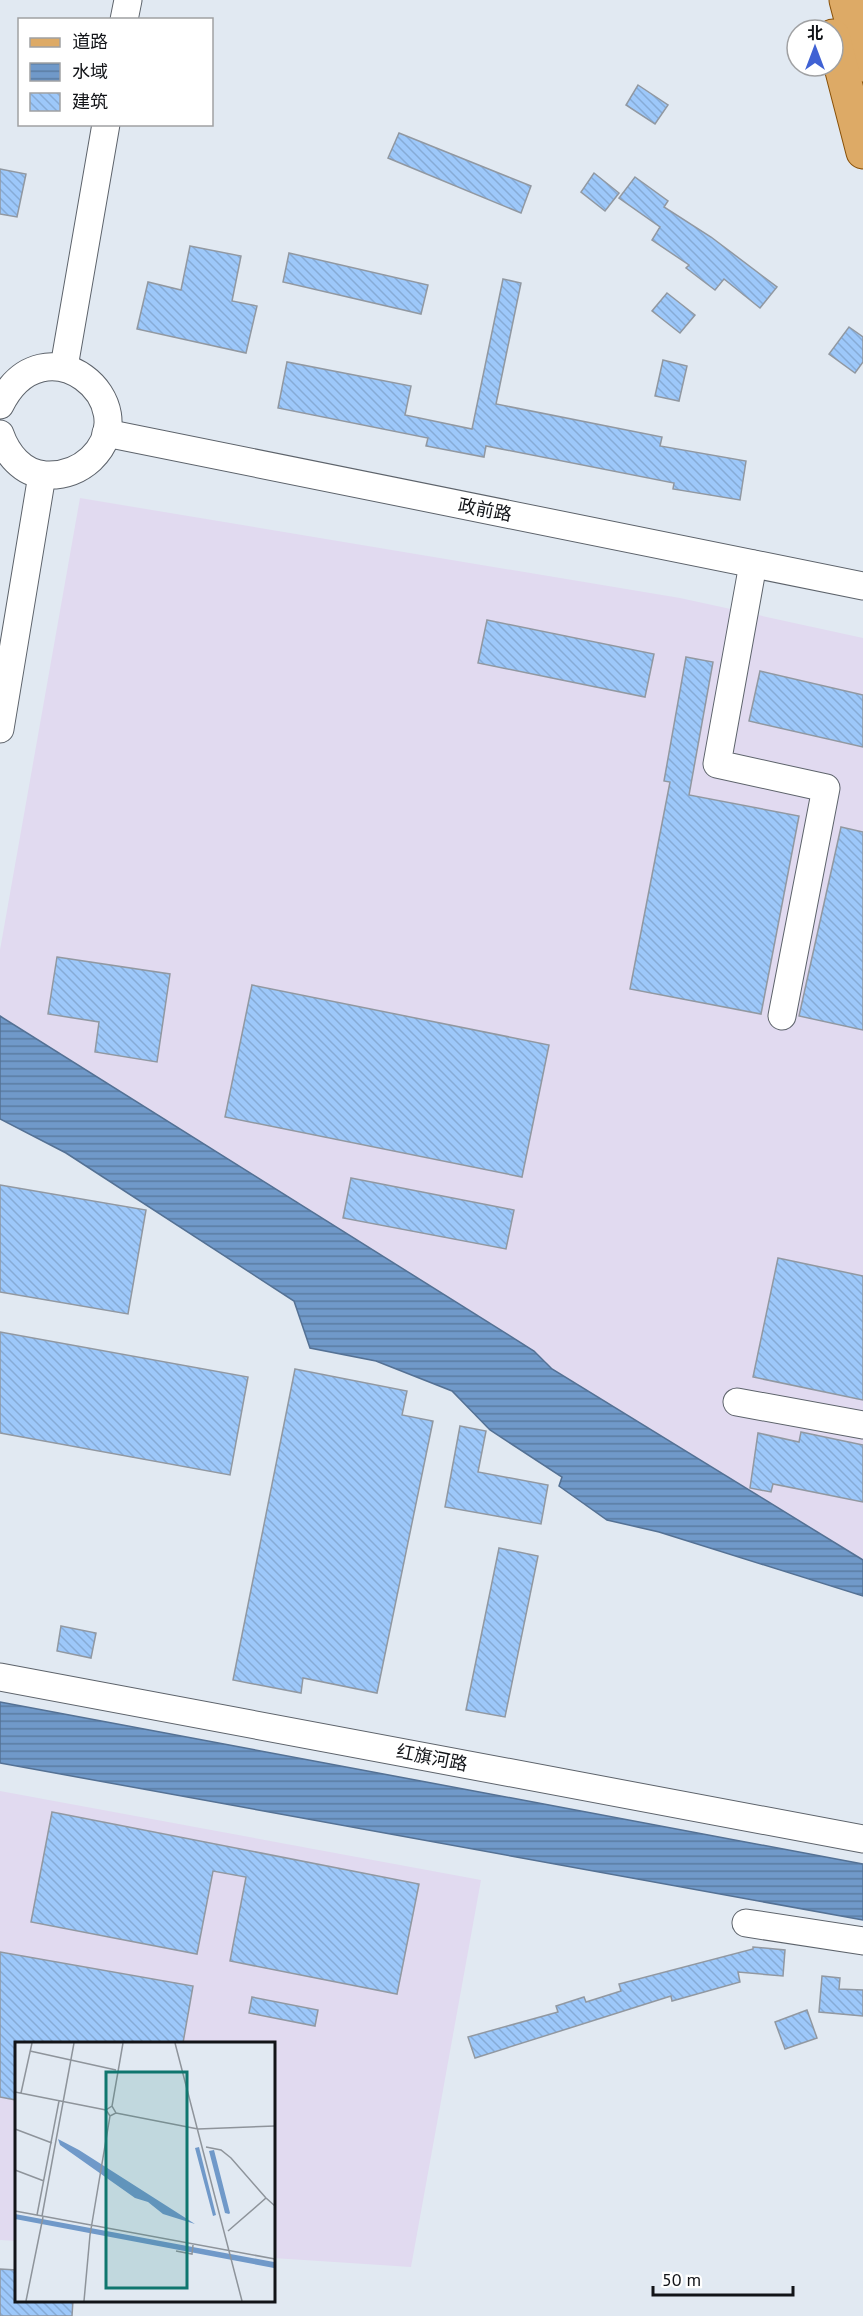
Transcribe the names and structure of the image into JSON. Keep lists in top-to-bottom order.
{
  "streets": {
    "street": ["政前路", "红旗河路"]
  },
  "legend": ["道路", "水域", "建筑"],
  "scale_bar": "50 m",
  "north": "top"
}
